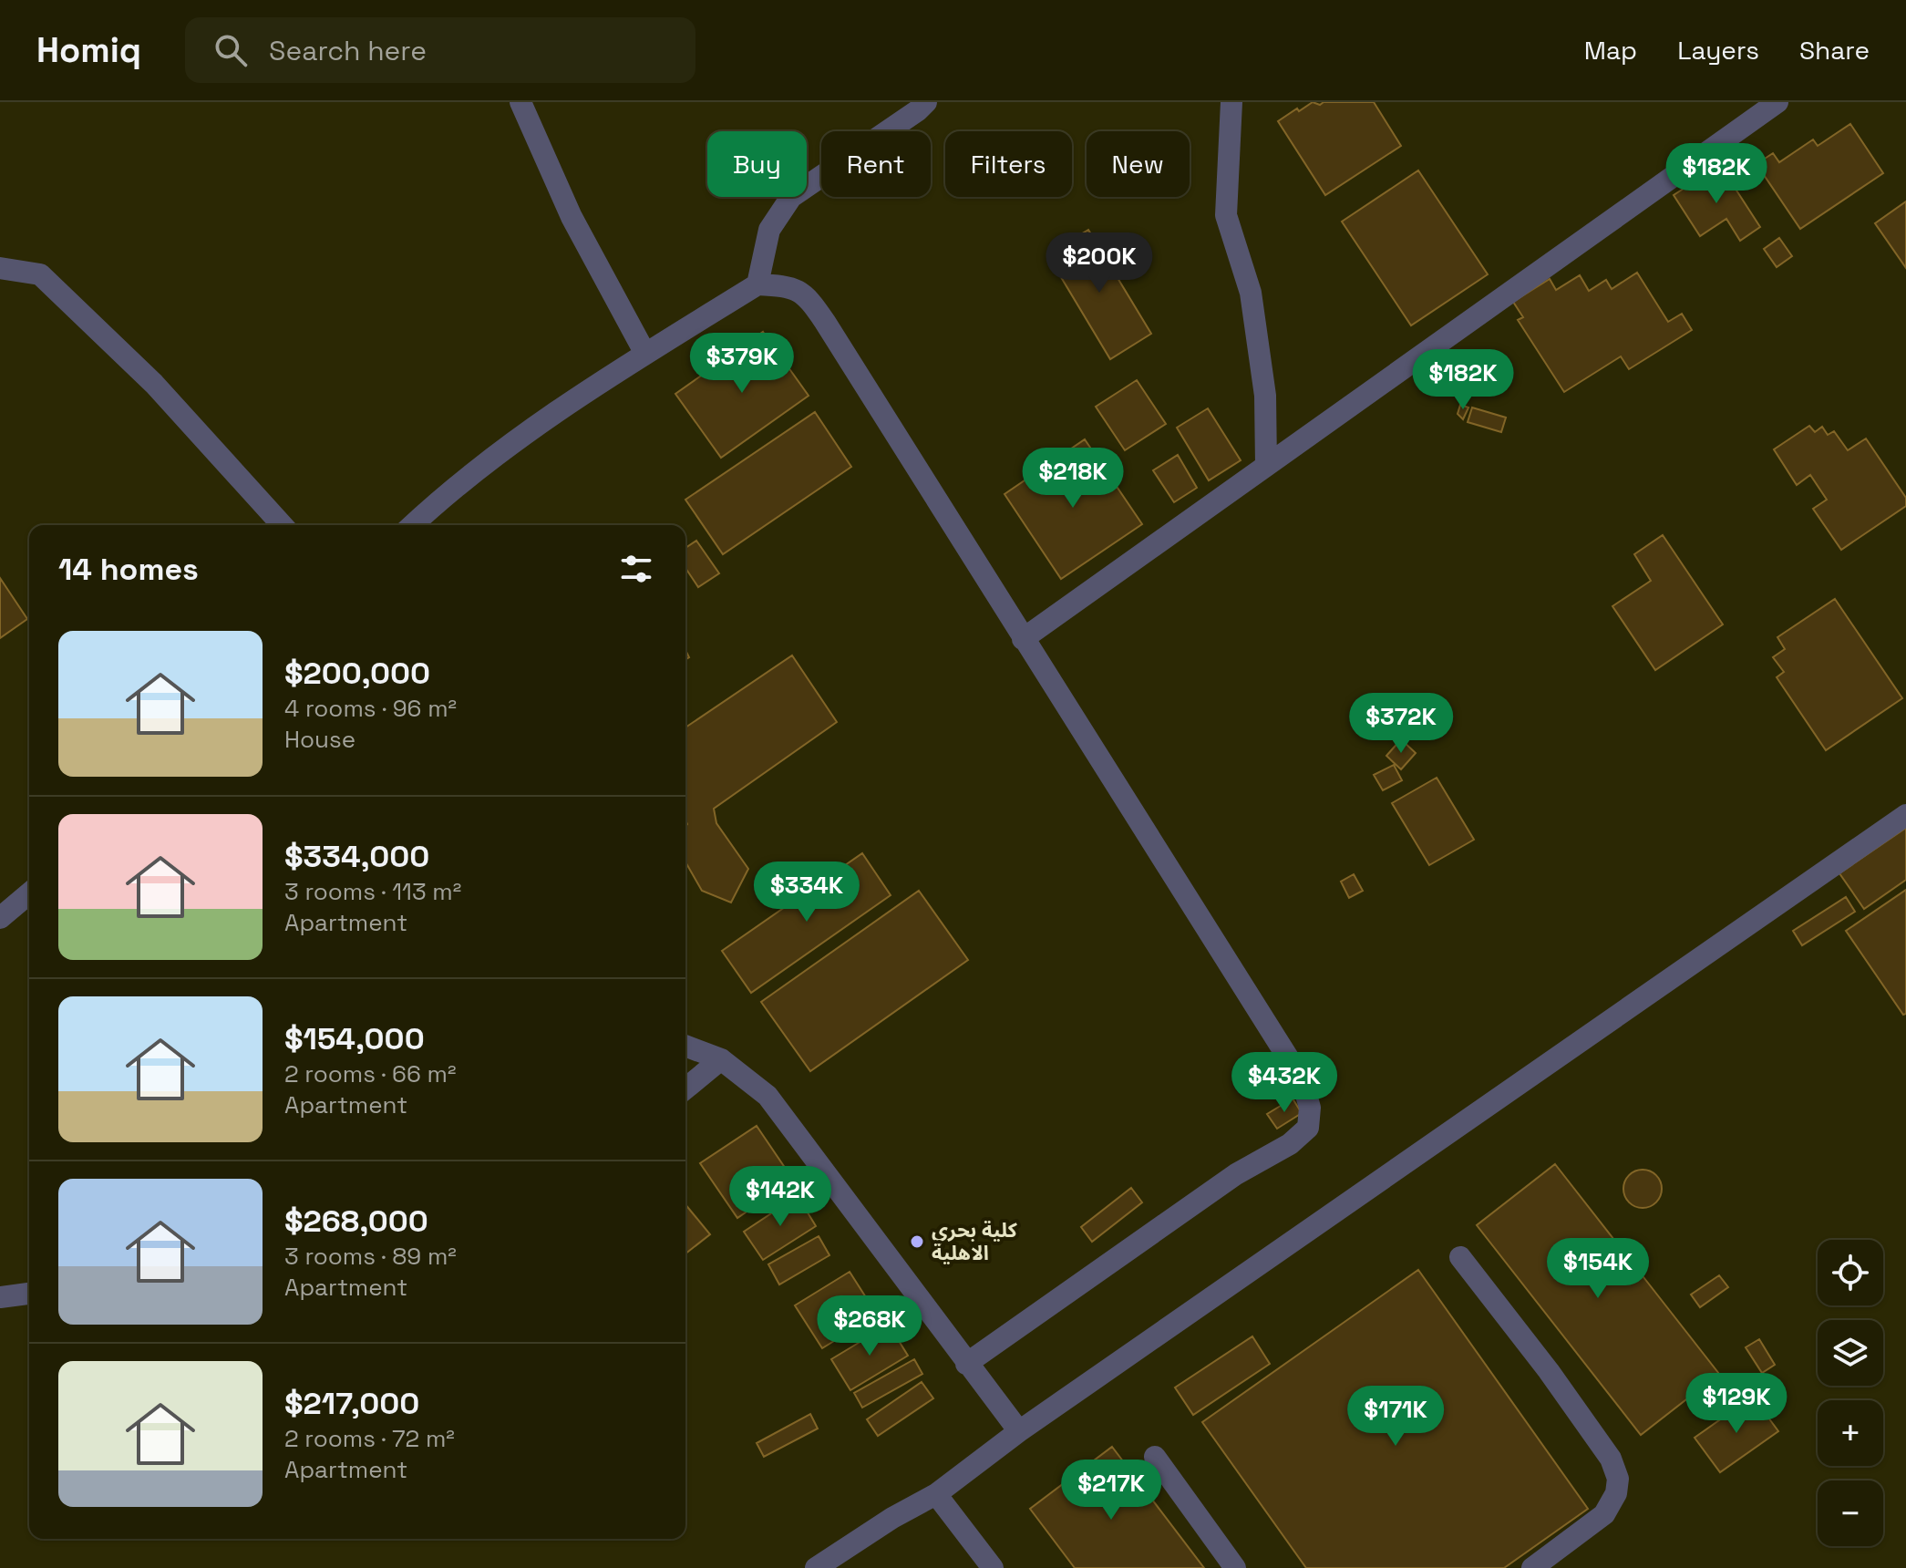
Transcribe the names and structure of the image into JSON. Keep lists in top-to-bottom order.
{
  "places": ["كلية بحري الاهلية"],
  "page": {
    "header": "Homiq",
    "search": "Search here",
    "nav": ["Map", "Layers", "Share"],
    "chip": [
      "Buy",
      "Rent",
      "Filters",
      "New"
    ],
    "price": [
      "$182K",
      "$200K",
      "$379K",
      "$182K",
      "$218K",
      "$372K",
      "$334K",
      "$432K",
      "$142K",
      "$154K",
      "$268K",
      "$129K",
      "$171K",
      "$217K"
    ],
    "heading": "14 homes",
    "list": [
      {
        "name": "$200,000",
        "note": "4 rooms · 96 m² · House"
      },
      {
        "name": "$334,000",
        "note": "3 rooms · 113 m² · Apartment"
      },
      {
        "name": "$154,000",
        "note": "2 rooms · 66 m² · Apartment"
      },
      {
        "name": "$268,000",
        "note": "3 rooms · 89 m² · Apartment"
      },
      {
        "name": "$217,000",
        "note": "2 rooms · 72 m² · Apartment"
      }
    ],
    "map_buttons": ["+", "−"]
  }
}
